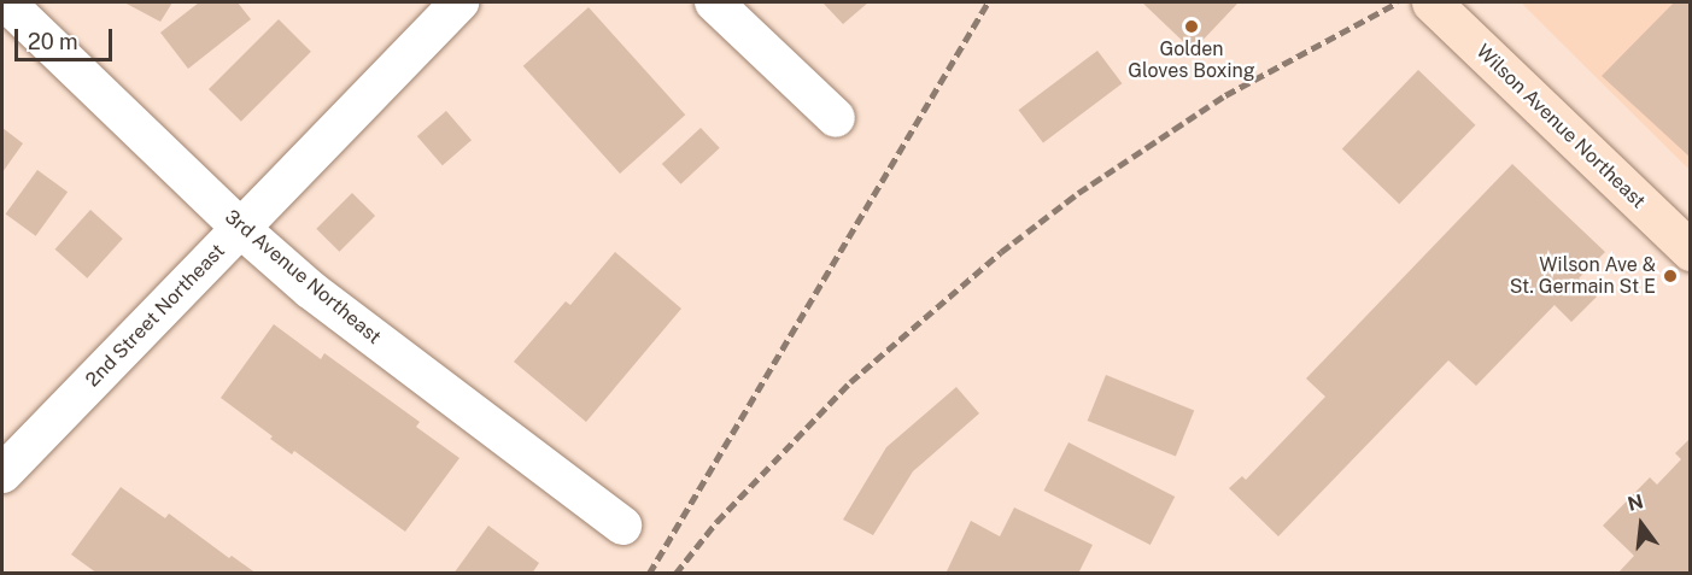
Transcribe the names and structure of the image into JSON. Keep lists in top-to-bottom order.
{
  "streets": {
    "street": ["Wilson Avenue Northeast", "3rd Avenue Northeast", "2nd Street Northeast"]
  },
  "crossings": [
    ["3rd Avenue Northeast", "2nd Street Northeast"]
  ],
  "places": ["Golden Gloves Boxing", "Wilson Ave & St. Germain St E"],
  "scale_bar": "20 m",
  "north": "top"
}
